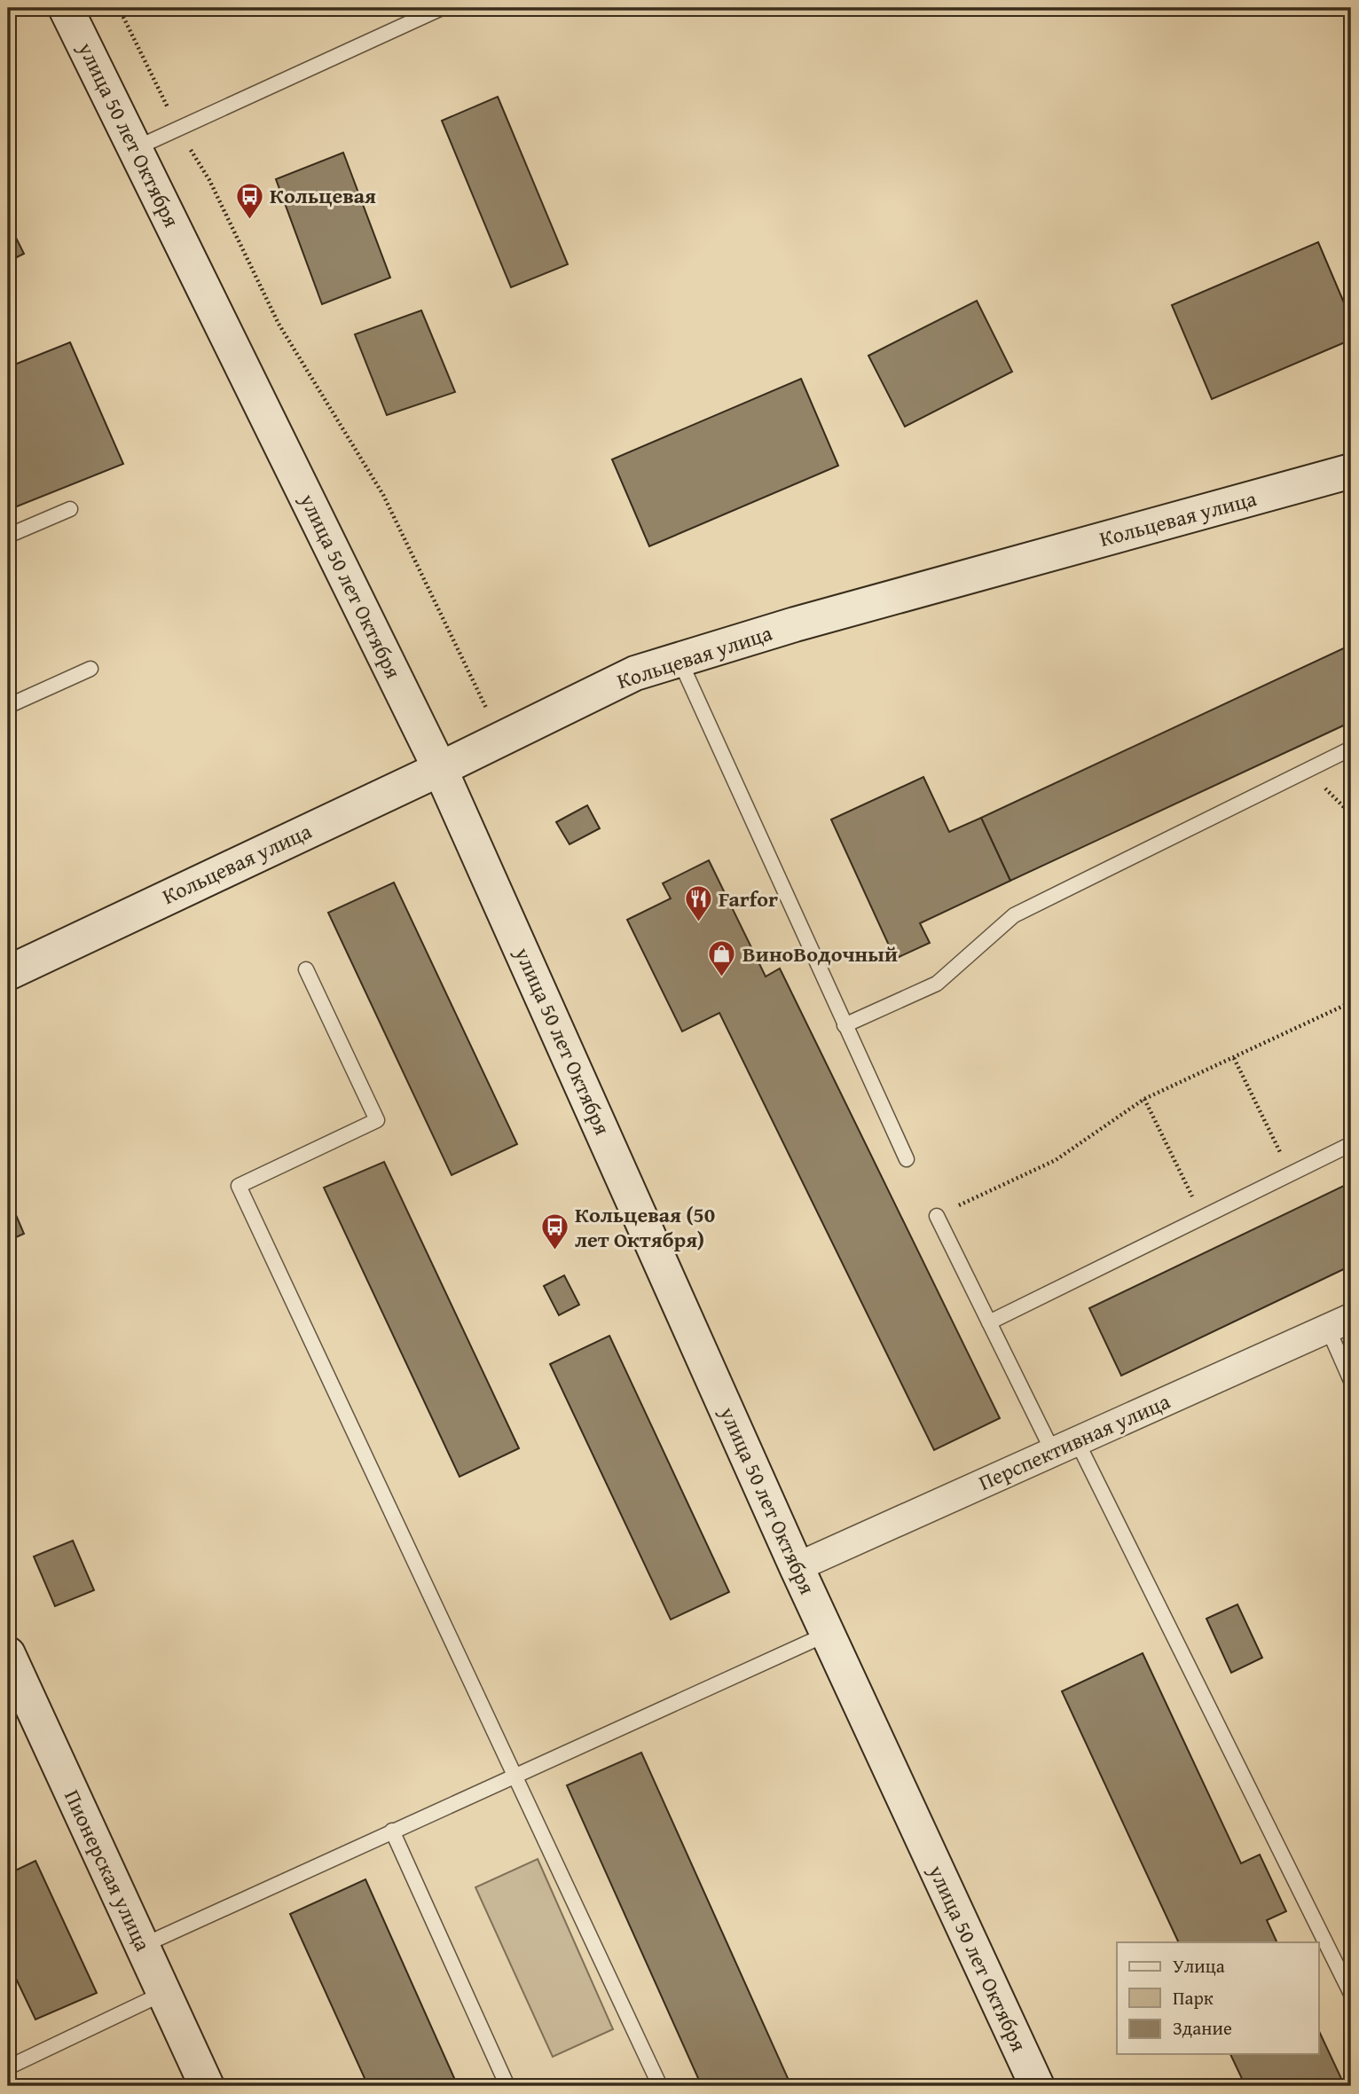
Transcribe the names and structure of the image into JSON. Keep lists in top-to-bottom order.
{
  "streets": {
    "main road": ["улица 50 лет Октября", "Кольцевая улица", "Пионерская улица"],
    "street": ["Перспективная улица"]
  },
  "crossings": [
    ["улица 50 лет Октября", "Кольцевая улица"],
    ["улица 50 лет Октября", "Перспективная улица"]
  ],
  "places": {
    "bus stop": ["Кольцевая", "Кольцевая (50 лет Октября)"],
    "restaurant": ["Farfor"],
    "shop": ["ВиноВодочный"]
  },
  "legend": ["Улица", "Парк", "Здание"]
}
